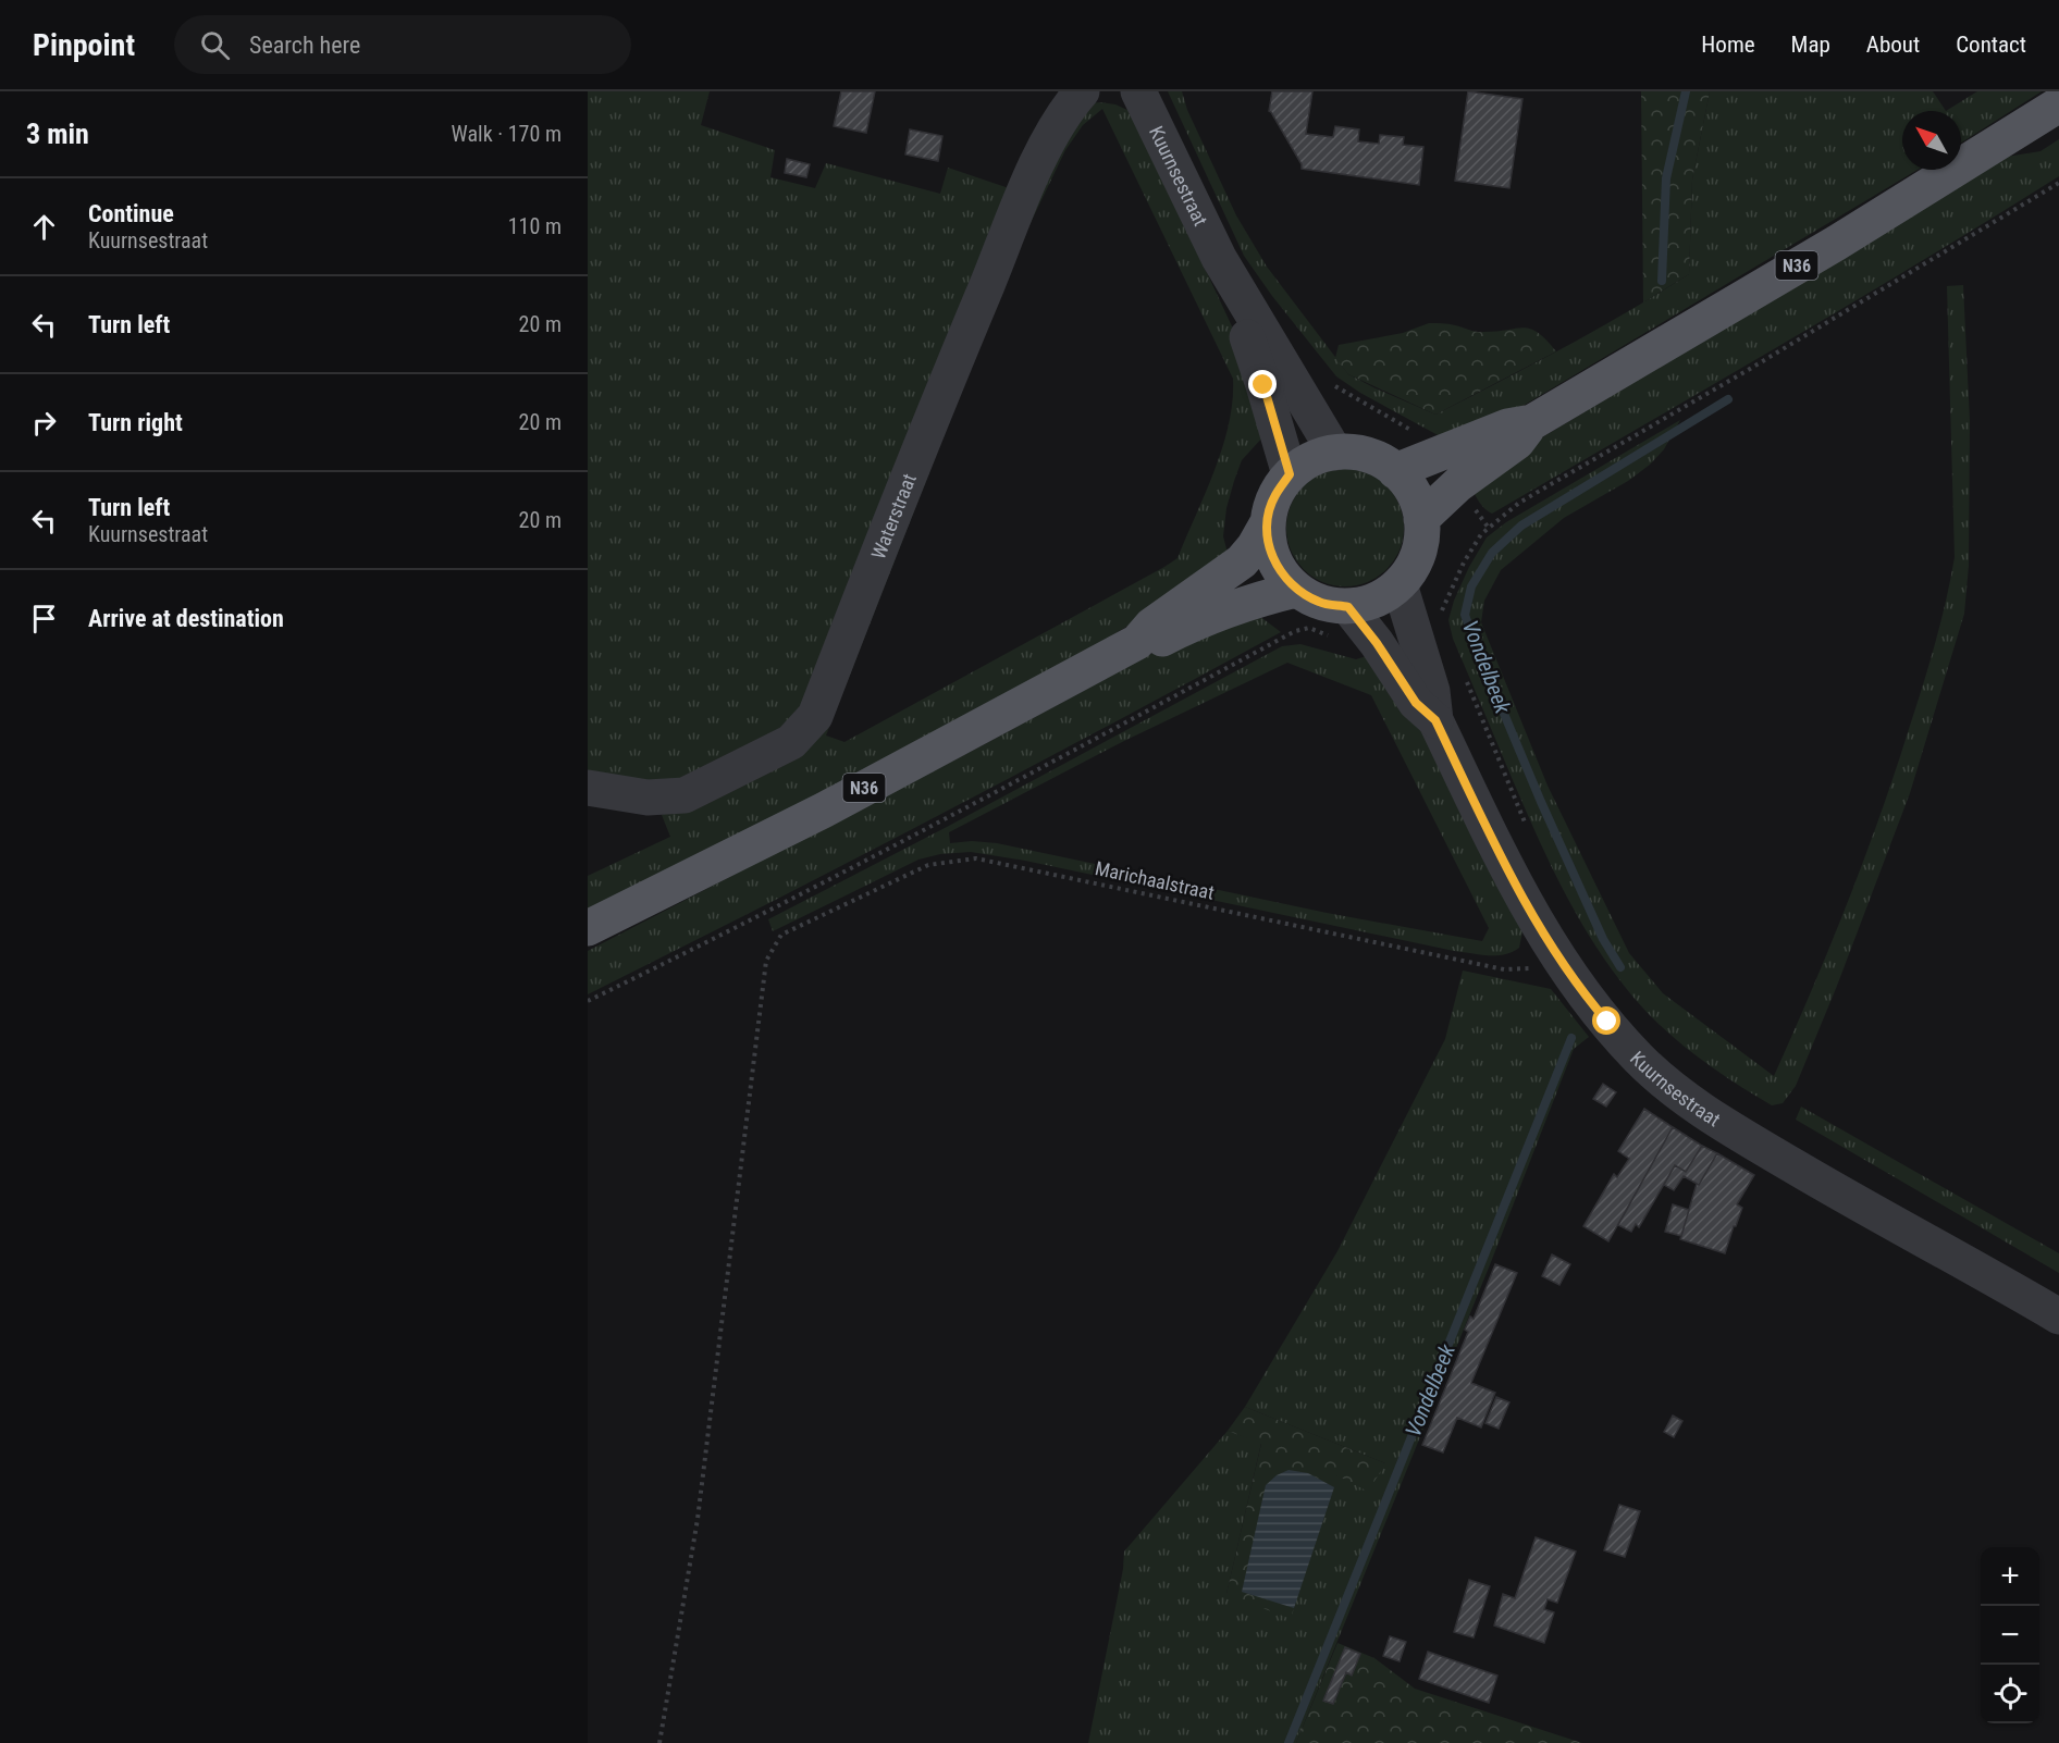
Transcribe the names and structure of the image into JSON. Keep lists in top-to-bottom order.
{
  "streets": {
    "main road": ["N36"],
    "street": ["Kuurnsestraat", "Waterstraat"],
    "path": ["Marichaalstraat"]
  },
  "crossings": [
    ["Kuurnsestraat", "N36"],
    ["Kuurnsestraat", "Marichaalstraat"]
  ],
  "water": ["Vondelbeek"],
  "north": "top left",
  "page": {
    "header": "Pinpoint",
    "search": "Search here",
    "nav": [
      "Home",
      "Map",
      "About",
      "Contact"
    ],
    "heading": ["3 min", "Walk · 170 m"],
    "list": [
      ["Continue", "Kuurnsestraat", "110 m"],
      ["Turn left", "20 m"],
      ["Turn right", "20 m"],
      ["Turn left", "Kuurnsestraat", "20 m"],
      "Arrive at destination"
    ],
    "map_buttons": ["+", "−"]
  }
}
